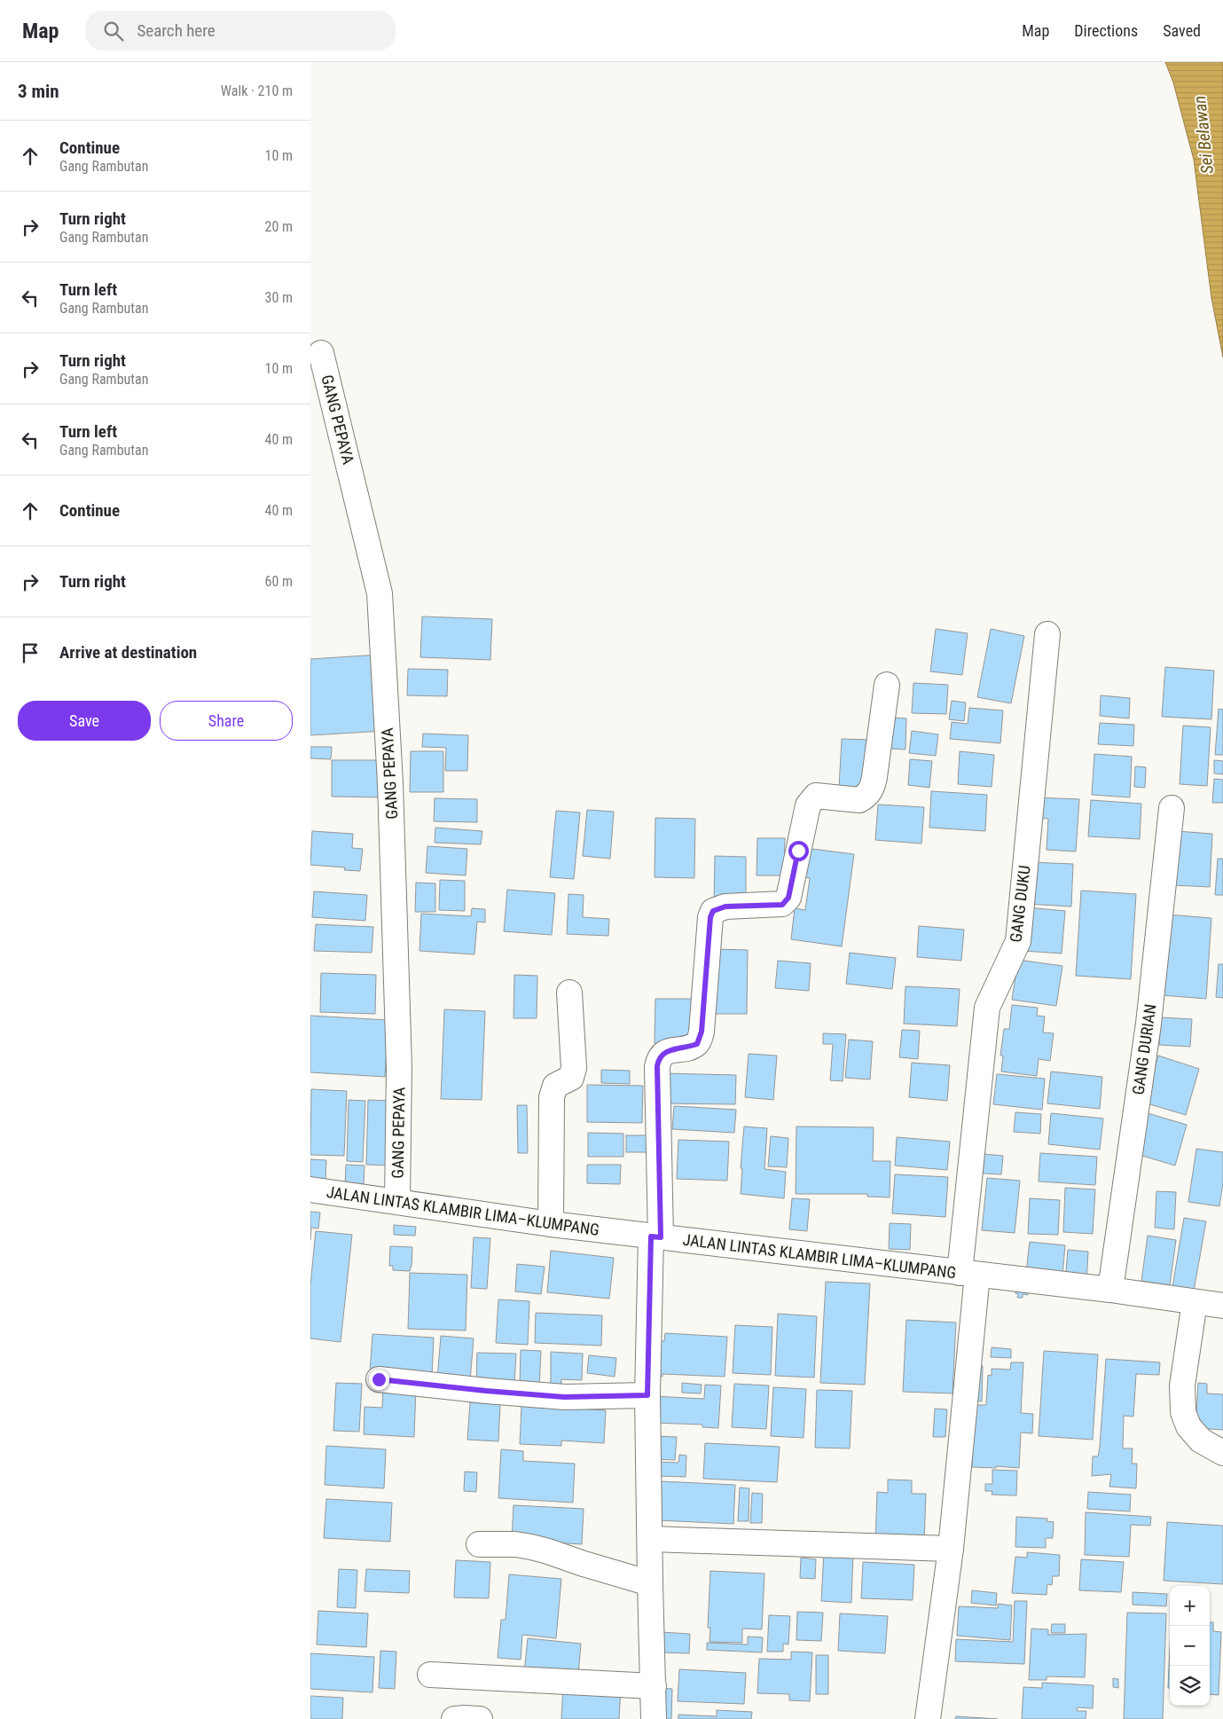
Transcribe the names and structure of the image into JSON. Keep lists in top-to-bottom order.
{
  "streets": {
    "street": [
      "GANG PEPAYA",
      "GANG DUKU",
      "GANG DURIAN",
      "JALAN LINTAS KLAMBIR LIMA–KLUMPANG"
    ]
  },
  "crossings": [
    ["GANG PEPAYA", "JALAN LINTAS KLAMBIR LIMA–KLUMPANG"],
    ["GANG DUKU", "JALAN LINTAS KLAMBIR LIMA–KLUMPANG"],
    ["GANG DURIAN", "JALAN LINTAS KLAMBIR LIMA–KLUMPANG"]
  ],
  "water": ["Sei Belawan"],
  "page": {
    "header": "Map",
    "search": "Search here",
    "nav": ["Map", "Directions", "Saved"],
    "heading": ["3 min", "Walk · 210 m"],
    "list": [
      ["Continue", "Gang Rambutan", "10 m"],
      ["Turn right", "Gang Rambutan", "20 m"],
      ["Turn left", "Gang Rambutan", "30 m"],
      ["Turn right", "Gang Rambutan", "10 m"],
      ["Turn left", "Gang Rambutan", "40 m"],
      ["Continue", "40 m"],
      ["Turn right", "60 m"],
      "Arrive at destination"
    ],
    "buttons": ["Save", "Share"],
    "map_buttons": ["+", "−"]
  }
}
